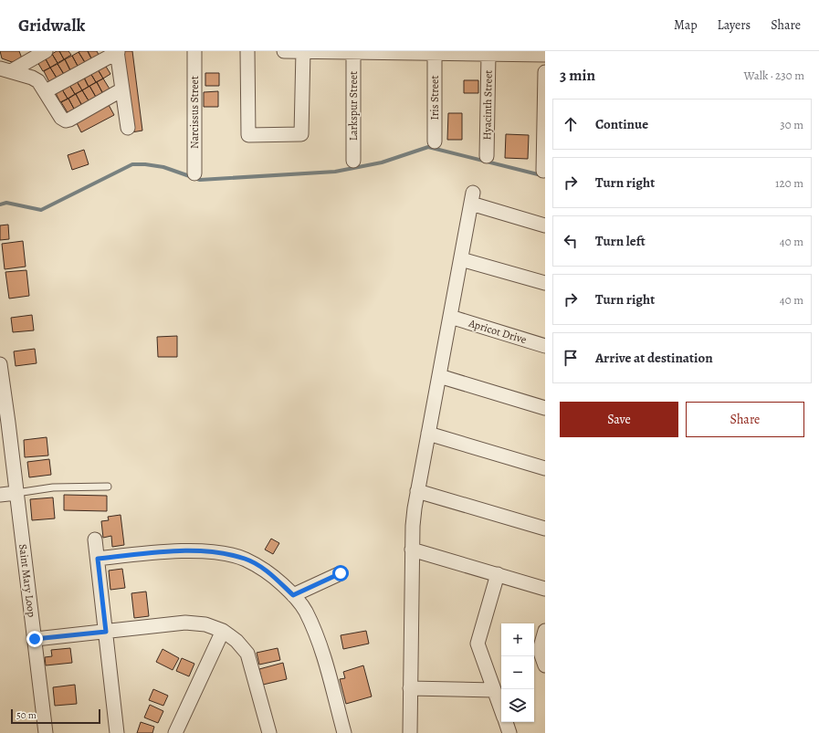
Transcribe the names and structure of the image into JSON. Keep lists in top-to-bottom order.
{
  "streets": {
    "street": [
      "Iris Street",
      "Hyacinth Street",
      "Larkspur Street",
      "Narcissus Street",
      "Apricot Drive",
      "Saint Mary Loop"
    ]
  },
  "scale_bar": "50 m",
  "page": {
    "header": "Gridwalk",
    "nav": ["Map", "Layers", "Share"],
    "heading": ["3 min", "Walk · 230 m"],
    "list": [
      ["Continue", "30 m"],
      ["Turn right", "120 m"],
      ["Turn left", "40 m"],
      ["Turn right", "40 m"],
      "Arrive at destination"
    ],
    "buttons": ["Save", "Share"],
    "map_buttons": ["+", "−"],
    "scale": "50 m"
  }
}
